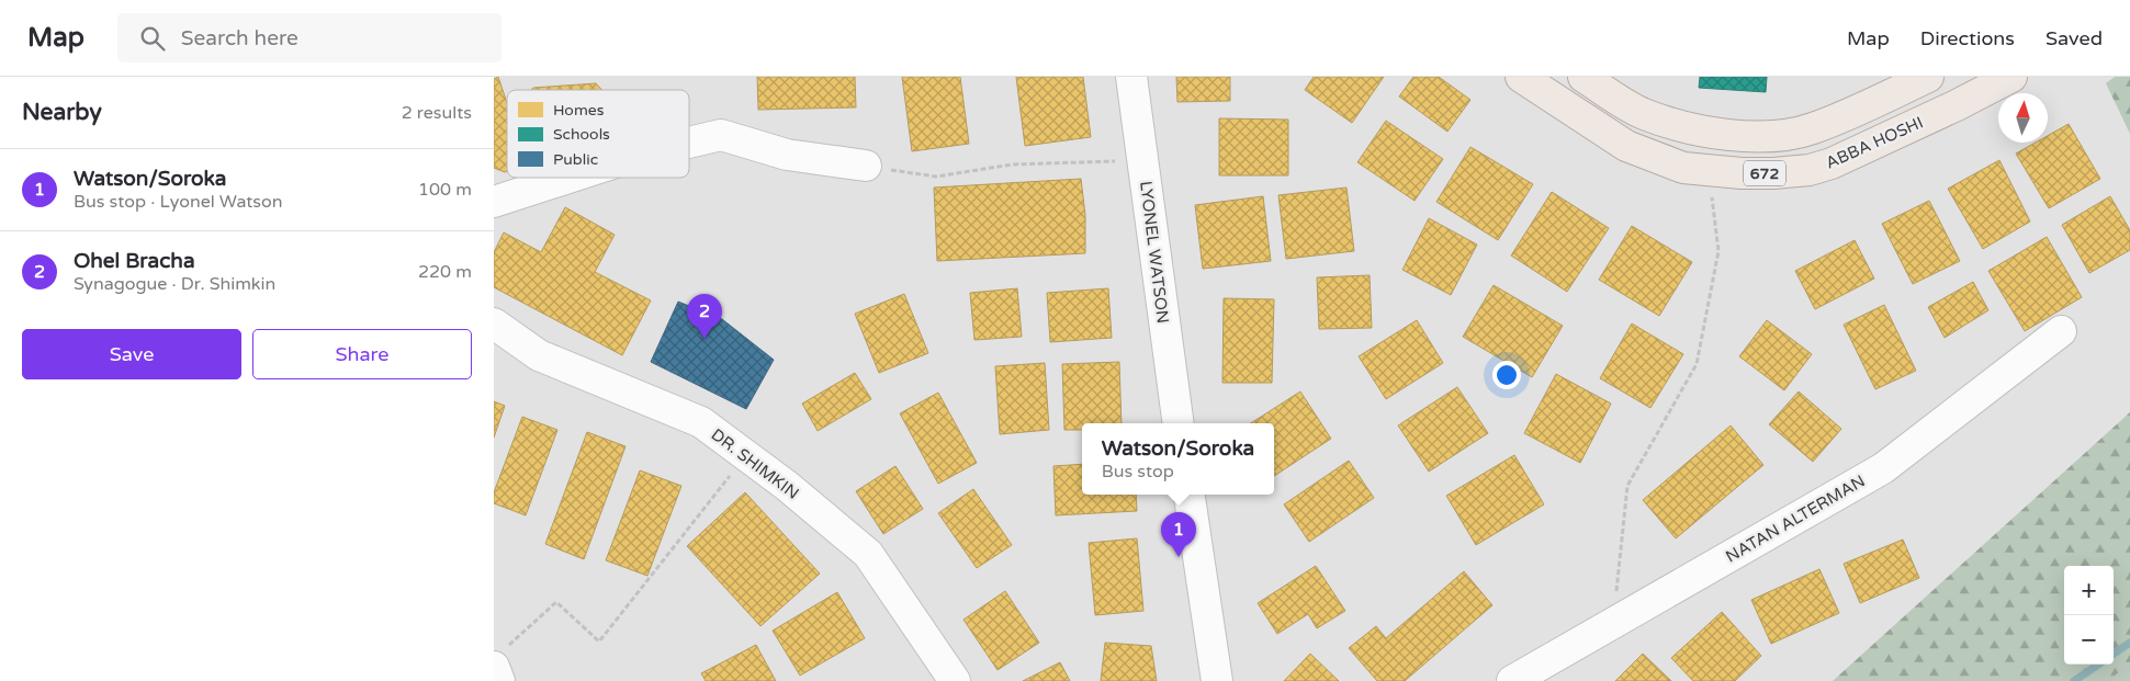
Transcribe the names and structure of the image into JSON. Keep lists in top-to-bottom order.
{
  "streets": {
    "main road": ["ABBA HOSHI", "672"],
    "street": ["LYONEL WATSON", "DR. SHIMKIN", "NATAN ALTERMAN"]
  },
  "legend": ["Homes", "Schools", "Public"],
  "north": "top",
  "page": {
    "header": "Map",
    "search": "Search here",
    "nav": ["Map", "Directions", "Saved"],
    "heading": ["Nearby", "2 results"],
    "list": [
      {
        "mark": "1",
        "name": "Watson/Soroka",
        "note": "Bus stop · Lyonel Watson",
        "value": "100 m"
      },
      {
        "mark": "2",
        "name": "Ohel Bracha",
        "note": "Synagogue · Dr. Shimkin",
        "value": "220 m"
      }
    ],
    "pins": ["2", "1"],
    "buttons": ["Save", "Share"],
    "popup": ["Watson/Soroka", "Bus stop"],
    "map_buttons": ["+", "−"]
  }
}
